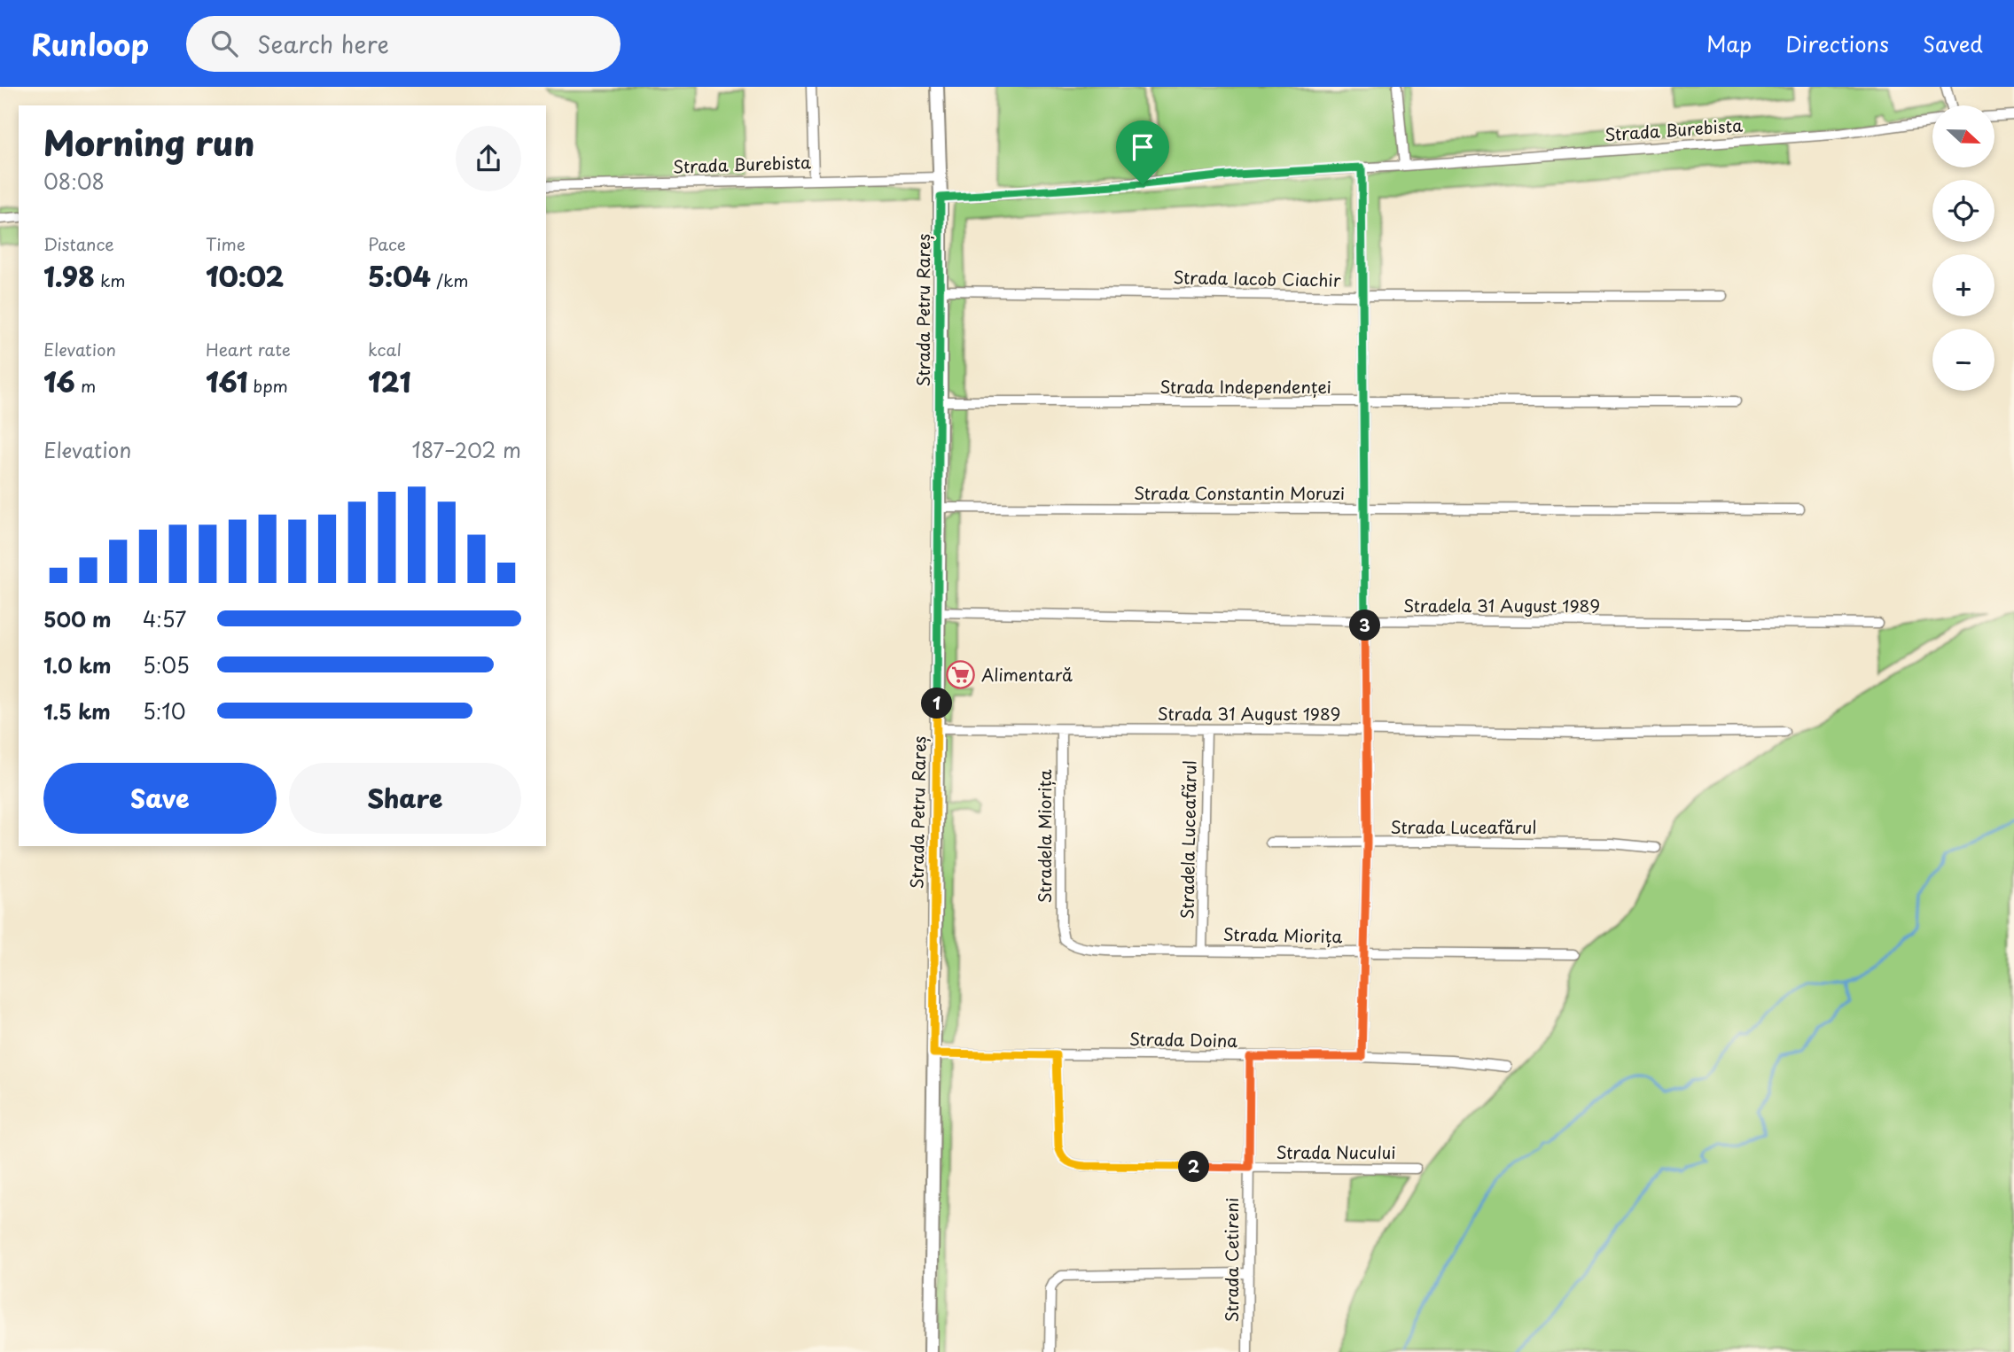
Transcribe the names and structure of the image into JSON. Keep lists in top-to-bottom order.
{
  "streets": {
    "main road": ["Strada Petru Rareș"],
    "street": [
      "Strada Burebista",
      "Strada Iacob Ciachir",
      "Strada Independenței",
      "Strada Constantin Moruzi",
      "Stradela 31 August 1989",
      "Strada 31 August 1989",
      "Strada Luceafărul",
      "Stradela Miorița",
      "Stradela Luceafărul",
      "Strada Miorița",
      "Strada Doina",
      "Strada Nucului",
      "Strada Cetireni"
    ]
  },
  "crossings": [
    ["Strada Burebista", "Strada Petru Rareș"],
    ["Strada Iacob Ciachir", "Strada Petru Rareș"],
    ["Strada Petru Rareș", "Strada Independenței"],
    ["Strada Petru Rareș", "Strada Constantin Moruzi"],
    ["Strada Petru Rareș", "Stradela 31 August 1989"],
    ["Strada Petru Rareș", "Strada 31 August 1989"],
    ["Strada Petru Rareș", "Strada Doina"],
    ["Strada 31 August 1989", "Stradela Miorița"],
    ["Strada 31 August 1989", "Stradela Luceafărul"],
    ["Stradela Miorița", "Strada Miorița"],
    ["Stradela Luceafărul", "Strada Miorița"],
    ["Strada Doina", "Strada Nucului"],
    ["Strada Doina", "Strada Cetireni"],
    ["Strada Nucului", "Strada Cetireni"]
  ],
  "places": {
    "supermarket": ["Alimentară"]
  },
  "north": "right",
  "page": {
    "header": "Runloop",
    "search": "Search here",
    "nav": ["Map", "Directions", "Saved"],
    "map_buttons": ["+", "−"],
    "heading": ["Morning run", "08:08"],
    "stats": [
      ["Distance", "1.98 km"],
      ["Time", "10:02"],
      ["Pace", "5:04 /km"],
      ["Elevation", "16 m"],
      ["Heart rate", "161 bpm"],
      ["kcal", "121"]
    ],
    "chart": ["Elevation", "187–202 m"],
    "list": [
      {
        "name": "500 m",
        "note": "4:57"
      },
      {
        "name": "1.0 km",
        "note": "5:05"
      },
      {
        "name": "1.5 km",
        "note": "5:10"
      }
    ],
    "pins": ["3", "1", "2"],
    "buttons": ["Save", "Share"]
  }
}
